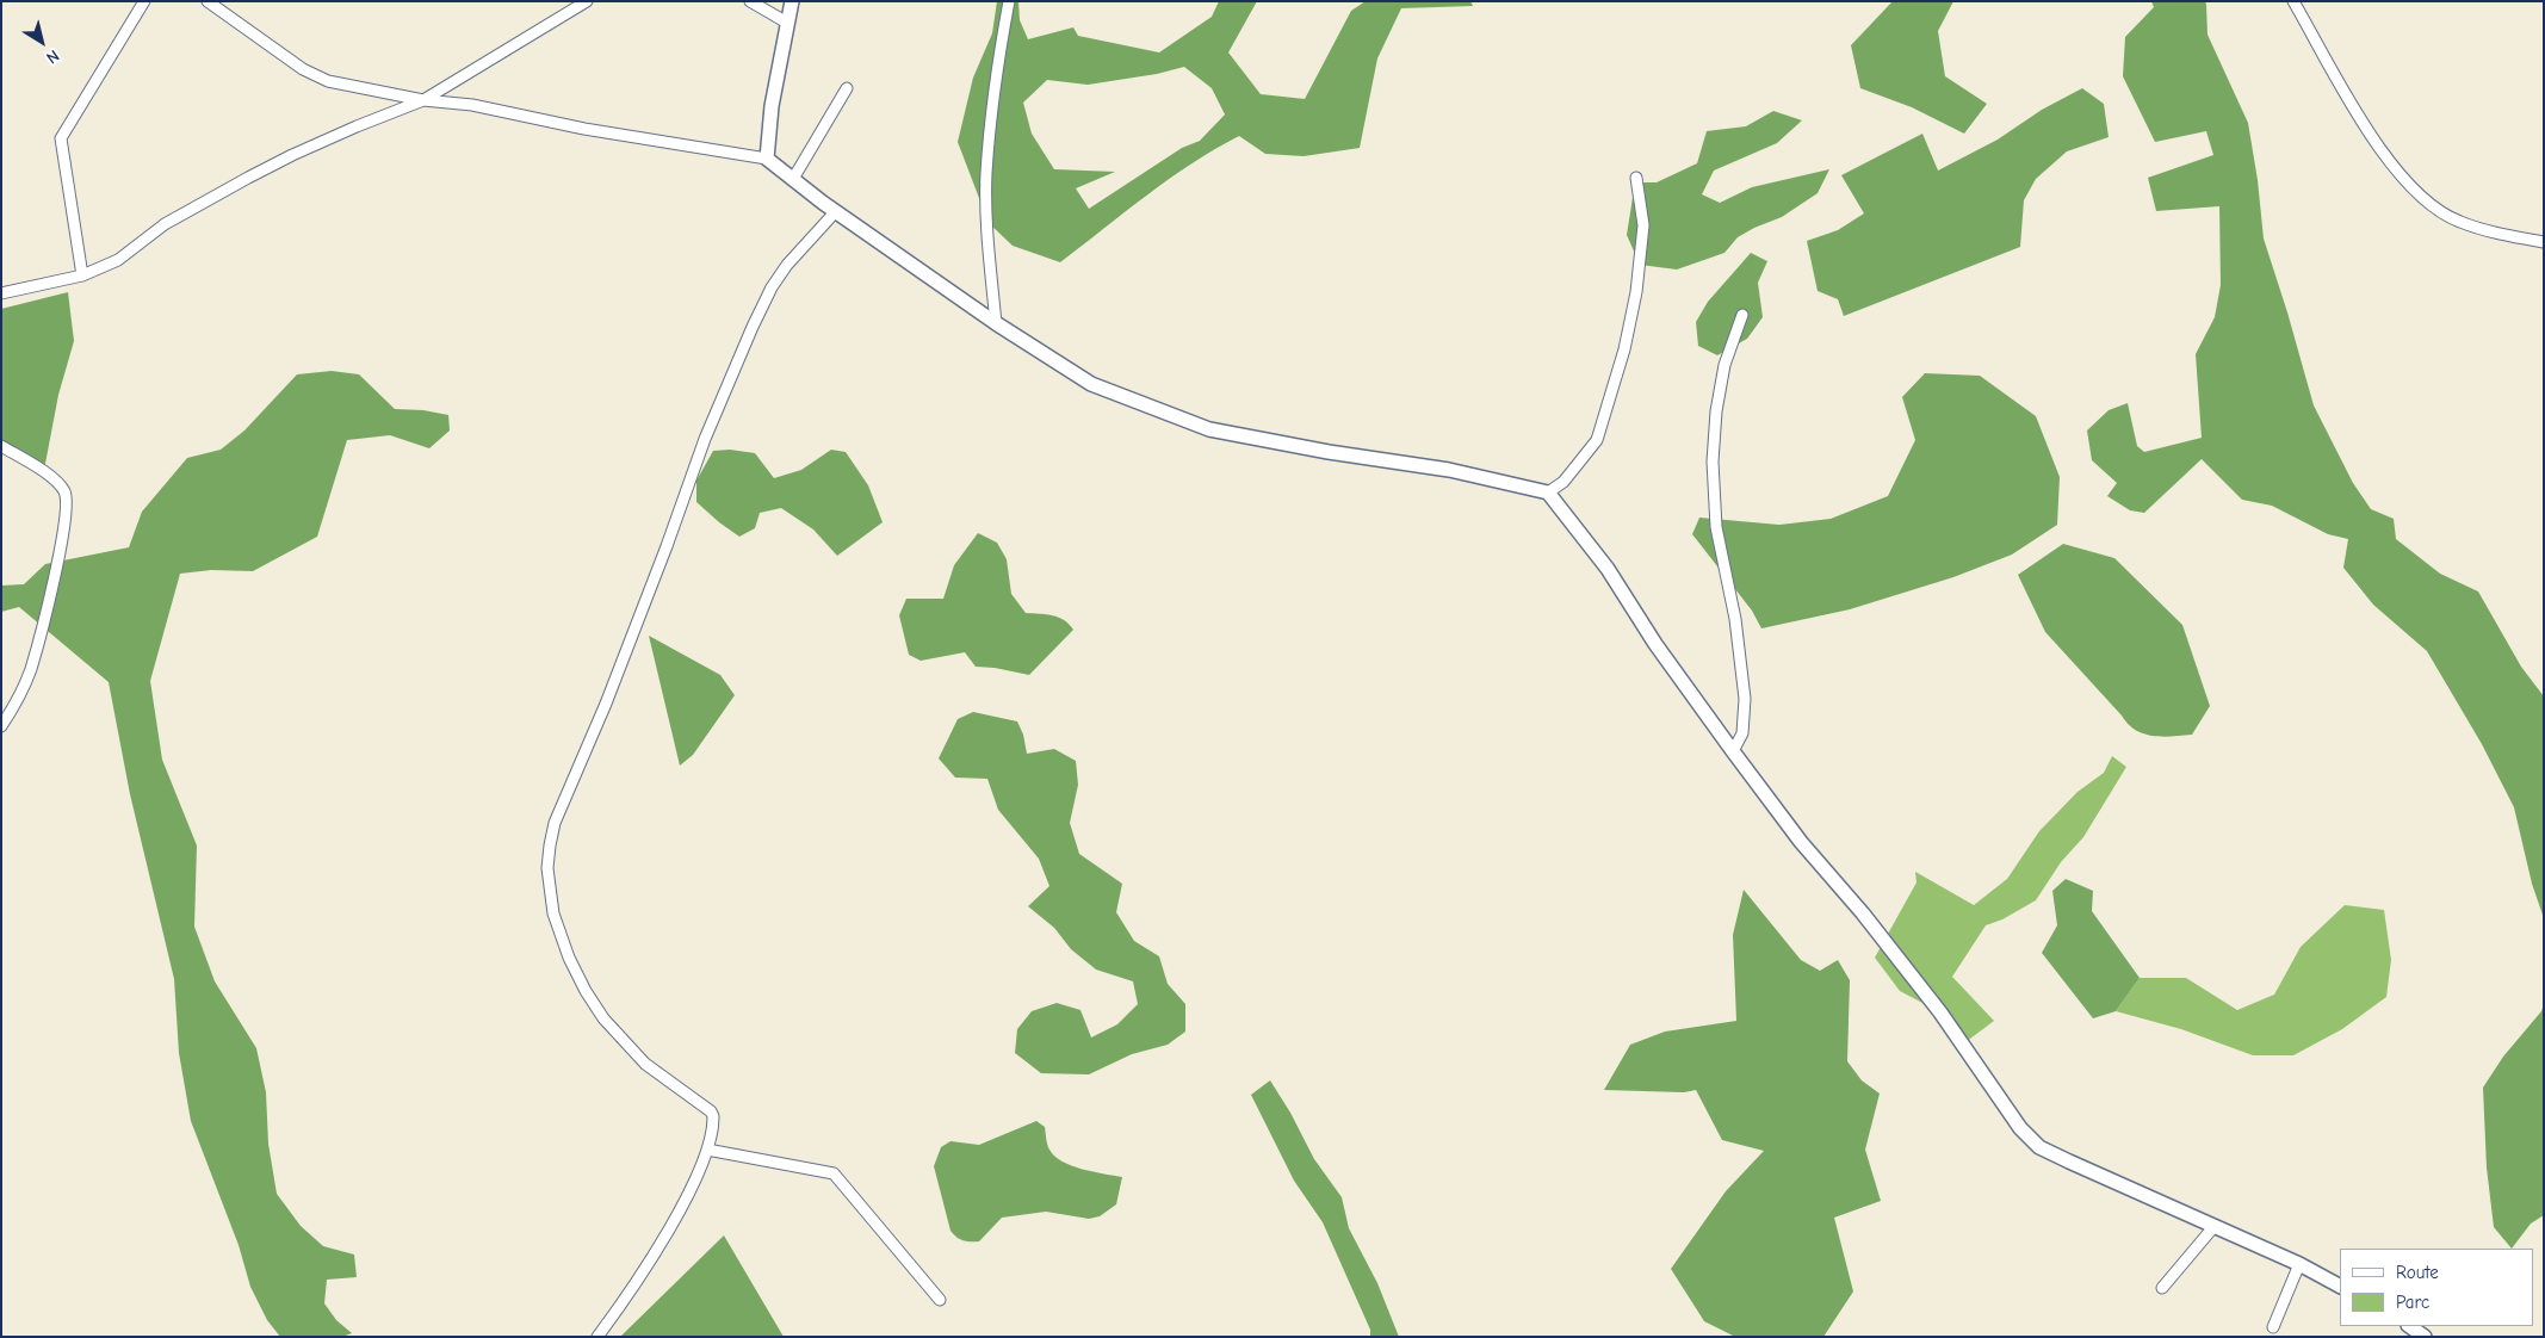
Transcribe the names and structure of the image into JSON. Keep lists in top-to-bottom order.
{
  "legend": ["Route", "Parc"],
  "north": "bottom right"
}
